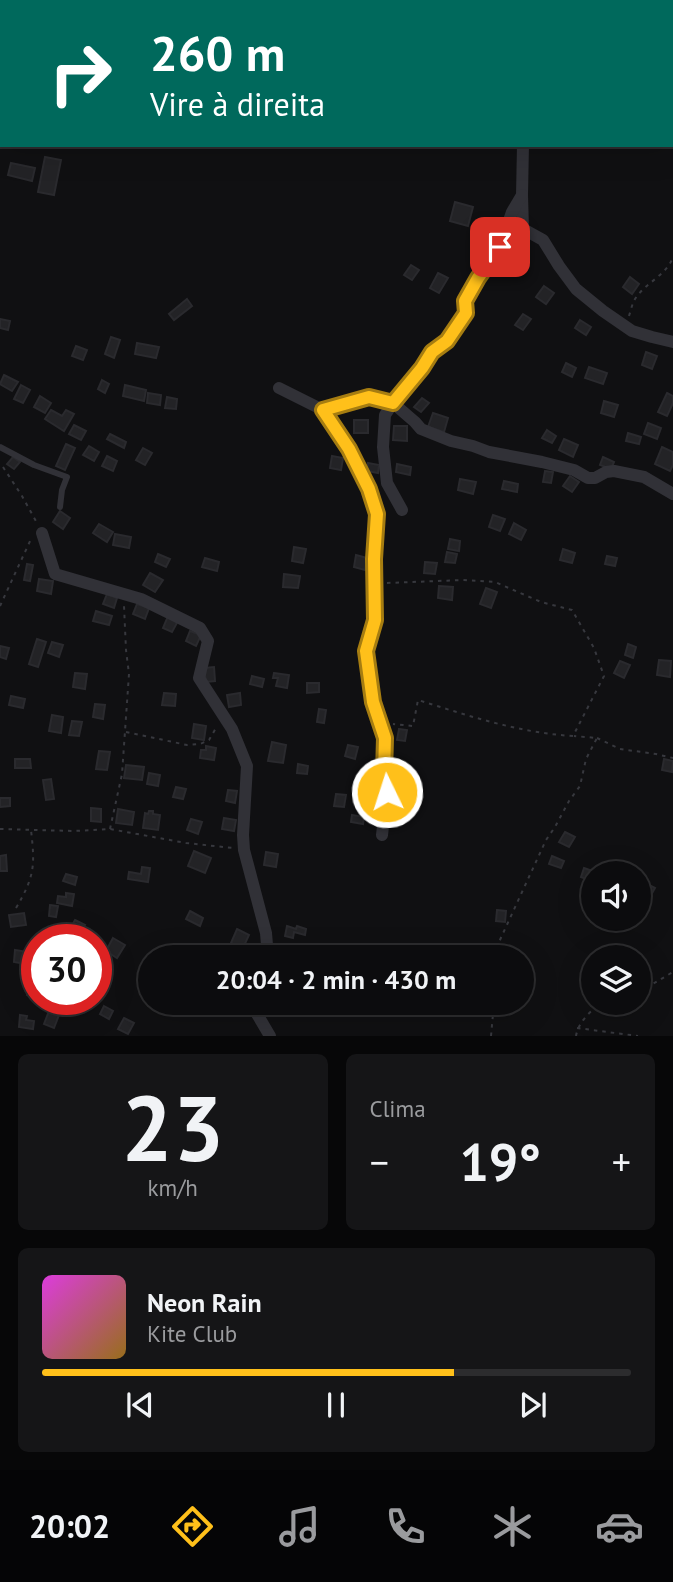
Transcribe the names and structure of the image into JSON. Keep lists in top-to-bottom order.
{
  "page": {
    "turn": ["260 m", "Vire à direita"],
    "limit": "30",
    "trip": "20:04 · 2 min · 430 m",
    "tile": [
      ["23", "km/h"],
      "Clima"
    ],
    "heat": ["−", "19°", "+"],
    "song": ["Neon Rain", "Kite Club"],
    "tabs": "20:02"
  }
}
